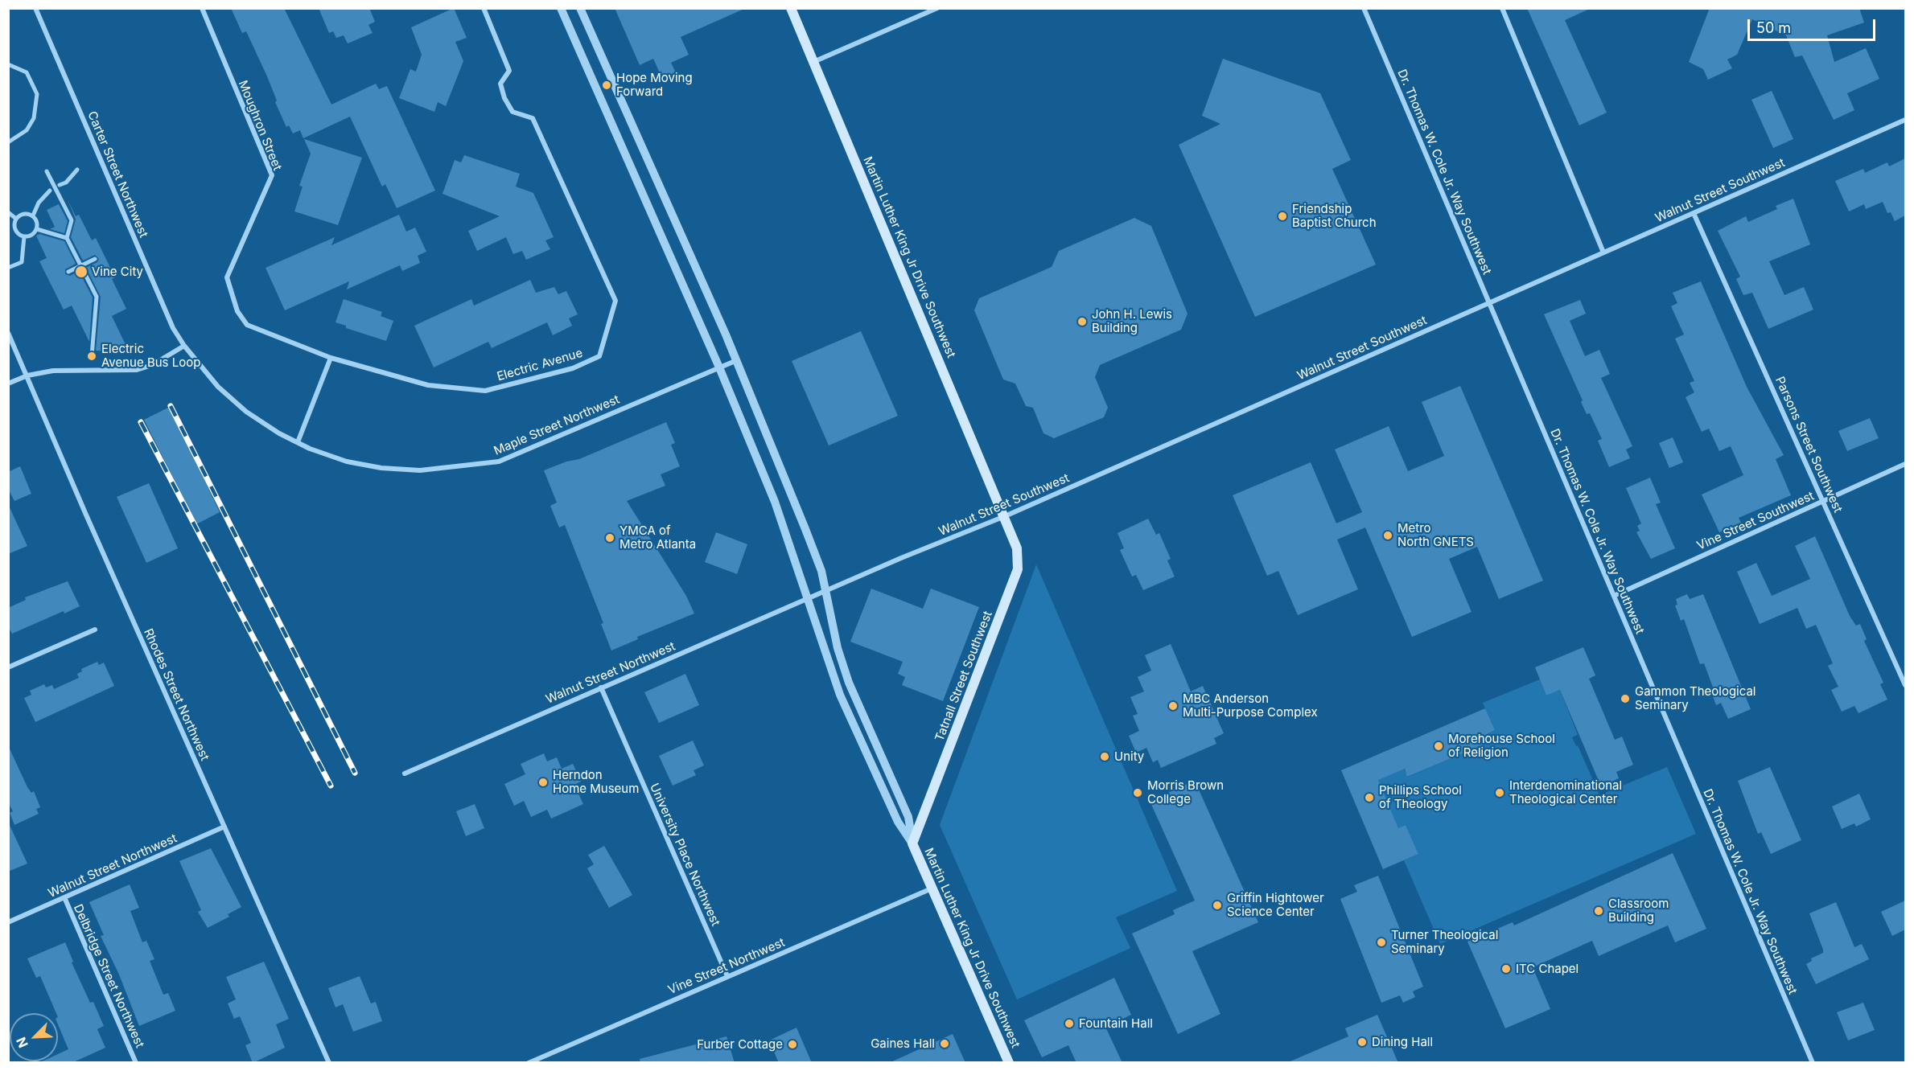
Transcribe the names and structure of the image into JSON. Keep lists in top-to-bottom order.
{
  "streets": {
    "main road": ["Martin Luther King Jr Drive Southwest", "Tatnall Street Southwest"],
    "street": [
      "Moughron Street",
      "Dr. Thomas W. Cole Jr. Way Southwest",
      "Carter Street Northwest",
      "Walnut Street Southwest",
      "Electric Avenue",
      "Maple Street Northwest",
      "Parsons Street Southwest",
      "Vine Street Southwest",
      "Walnut Street Northwest",
      "Rhodes Street Northwest",
      "University Place Northwest",
      "Vine Street Northwest",
      "Delbridge Street Northwest"
    ]
  },
  "crossings": [
    ["Moughron Street", "Electric Avenue"],
    ["Dr. Thomas W. Cole Jr. Way Southwest", "Walnut Street Southwest"],
    ["Dr. Thomas W. Cole Jr. Way Southwest", "Vine Street Southwest"],
    ["Carter Street Northwest", "Maple Street Northwest"],
    ["Walnut Street Southwest", "Martin Luther King Jr Drive Southwest"],
    ["Walnut Street Southwest", "Parsons Street Southwest"],
    ["Walnut Street Southwest", "Walnut Street Northwest"],
    ["Walnut Street Southwest", "Tatnall Street Southwest"],
    ["Martin Luther King Jr Drive Southwest", "Tatnall Street Southwest"],
    ["Martin Luther King Jr Drive Southwest", "Vine Street Northwest"],
    ["Parsons Street Southwest", "Vine Street Southwest"],
    ["Walnut Street Northwest", "Rhodes Street Northwest"],
    ["Walnut Street Northwest", "University Place Northwest"],
    ["Walnut Street Northwest", "Delbridge Street Northwest"],
    ["University Place Northwest", "Vine Street Northwest"]
  ],
  "places": [
    "Hope Moving Forward",
    "Friendship Baptist Church",
    "Vine City",
    "John H. Lewis Building",
    "Electric Avenue Bus Loop",
    "Metro North GNETS",
    "YMCA of Metro Atlanta",
    "Gammon Theological Seminary",
    "MBC Anderson Multi-Purpose Complex",
    "Morehouse School of Religion",
    "Unity",
    "Herndon Home Museum",
    "Morris Brown College",
    "Interdenominational Theological Center",
    "Phillips School of Theology",
    "Griffin Hightower Science Center",
    "Classroom Building",
    "Turner Theological Seminary",
    "ITC Chapel",
    "Fountain Hall",
    "Dining Hall",
    "Gaines Hall",
    "Furber Cottage"
  ],
  "scale_bar": "50 m",
  "north": "bottom left"
}
